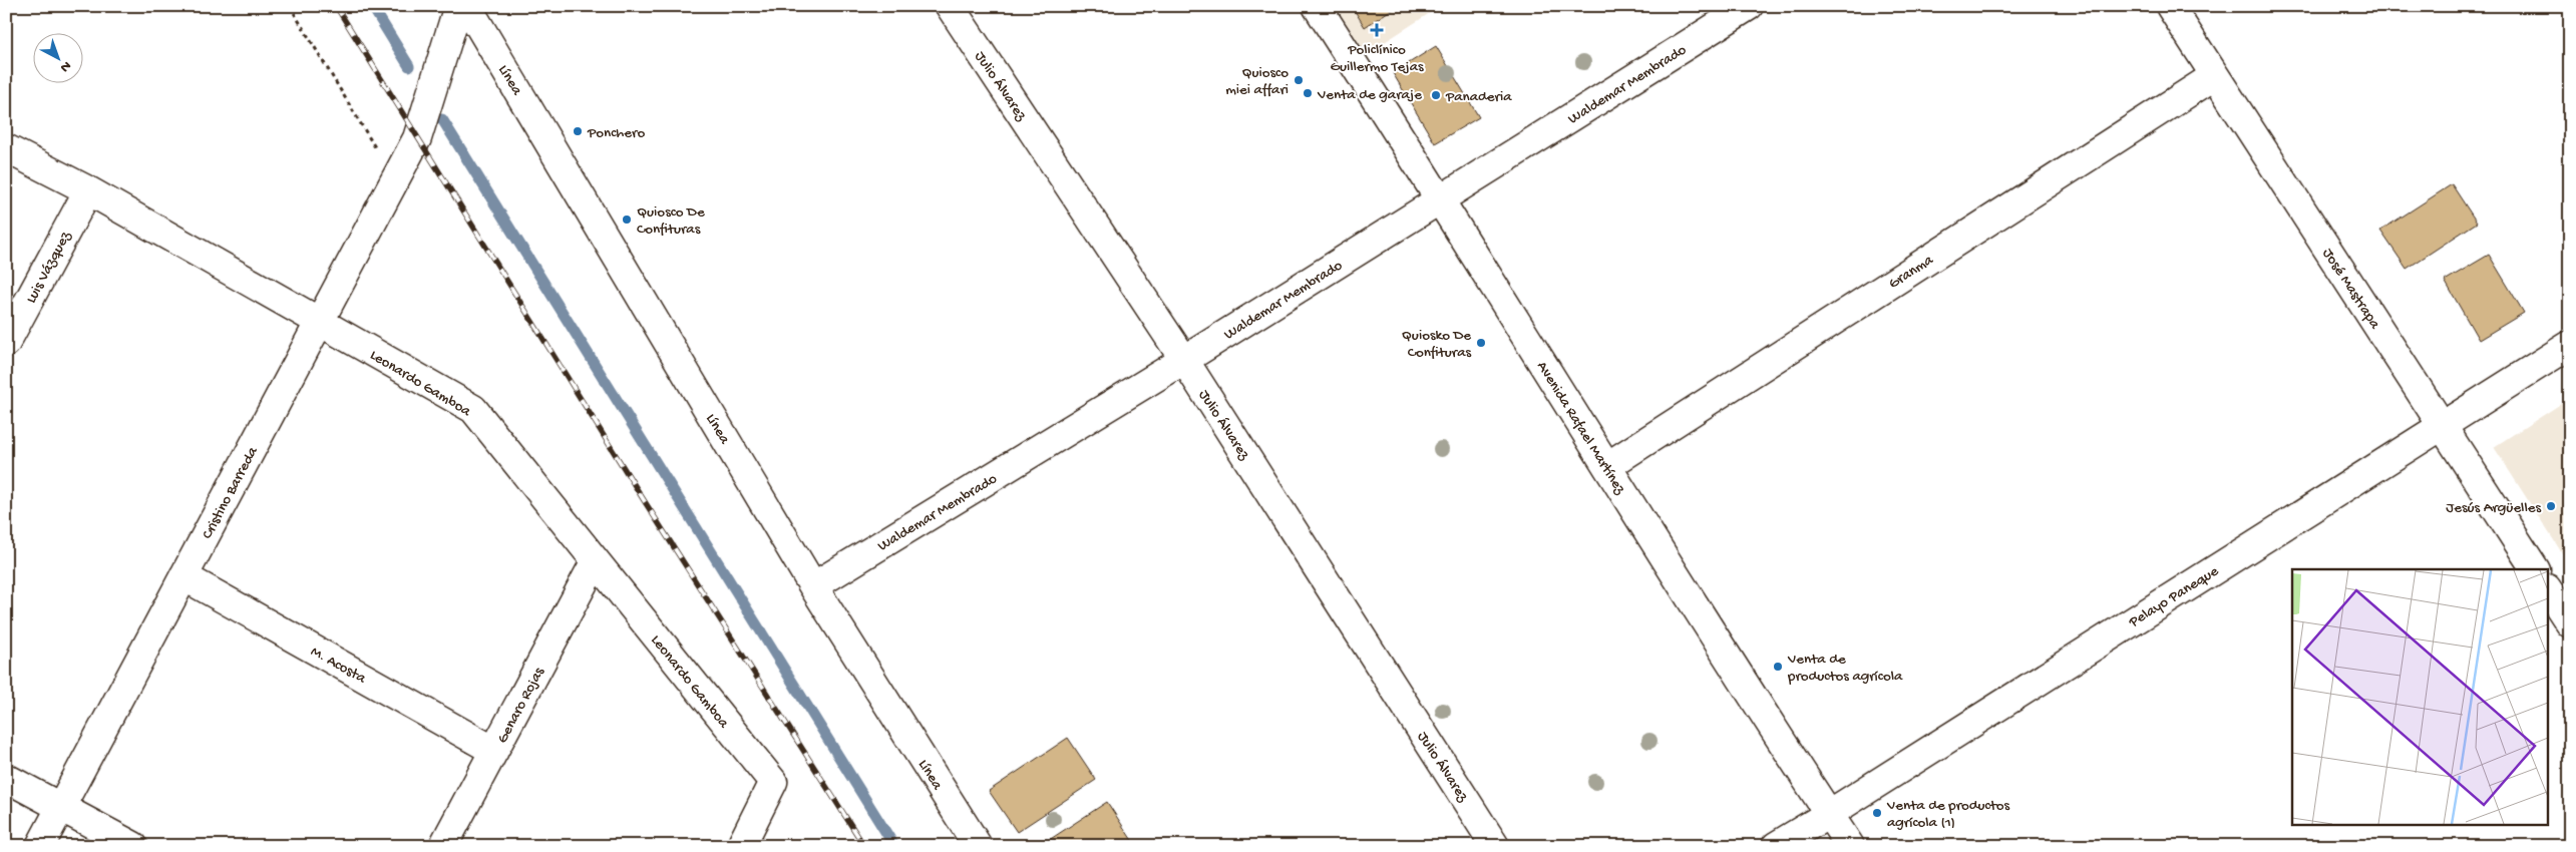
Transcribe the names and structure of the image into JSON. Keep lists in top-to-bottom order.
{
  "streets": {
    "street": [
      "Línea",
      "Waldemar Membrado",
      "Julio Álvarez",
      "Luis Vázquez",
      "Granma",
      "José Mastrapa",
      "Leonardo Gamboa",
      "Avenida Rafael Martínez",
      "Cristino Barreda",
      "Pelayo Paneque",
      "M. Acosta",
      "Genaro Rojas"
    ]
  },
  "crossings": [
    ["Línea", "Waldemar Membrado"],
    ["Waldemar Membrado", "Julio Álvarez"],
    ["Waldemar Membrado", "Avenida Rafael Martínez"],
    ["Luis Vázquez", "Leonardo Gamboa"],
    ["Granma", "José Mastrapa"],
    ["Granma", "Avenida Rafael Martínez"],
    ["José Mastrapa", "Pelayo Paneque"],
    ["Leonardo Gamboa", "Cristino Barreda"],
    ["Leonardo Gamboa", "Genaro Rojas"],
    ["Avenida Rafael Martínez", "Pelayo Paneque"],
    ["Cristino Barreda", "M. Acosta"],
    ["M. Acosta", "Genaro Rojas"]
  ],
  "places": {
    "health": ["Policlínico Guillermo Tejas"],
    "other": [
      "Quiosco miei affari",
      "Venta de garaje",
      "Panaderia",
      "Ponchero",
      "Quiosco De Confituras",
      "Quiosko De Confituras",
      "Jesús Argüelles",
      "Venta de productos agrícola",
      "Venta de productos agrícola (1)"
    ]
  },
  "north": "bottom right"
}
